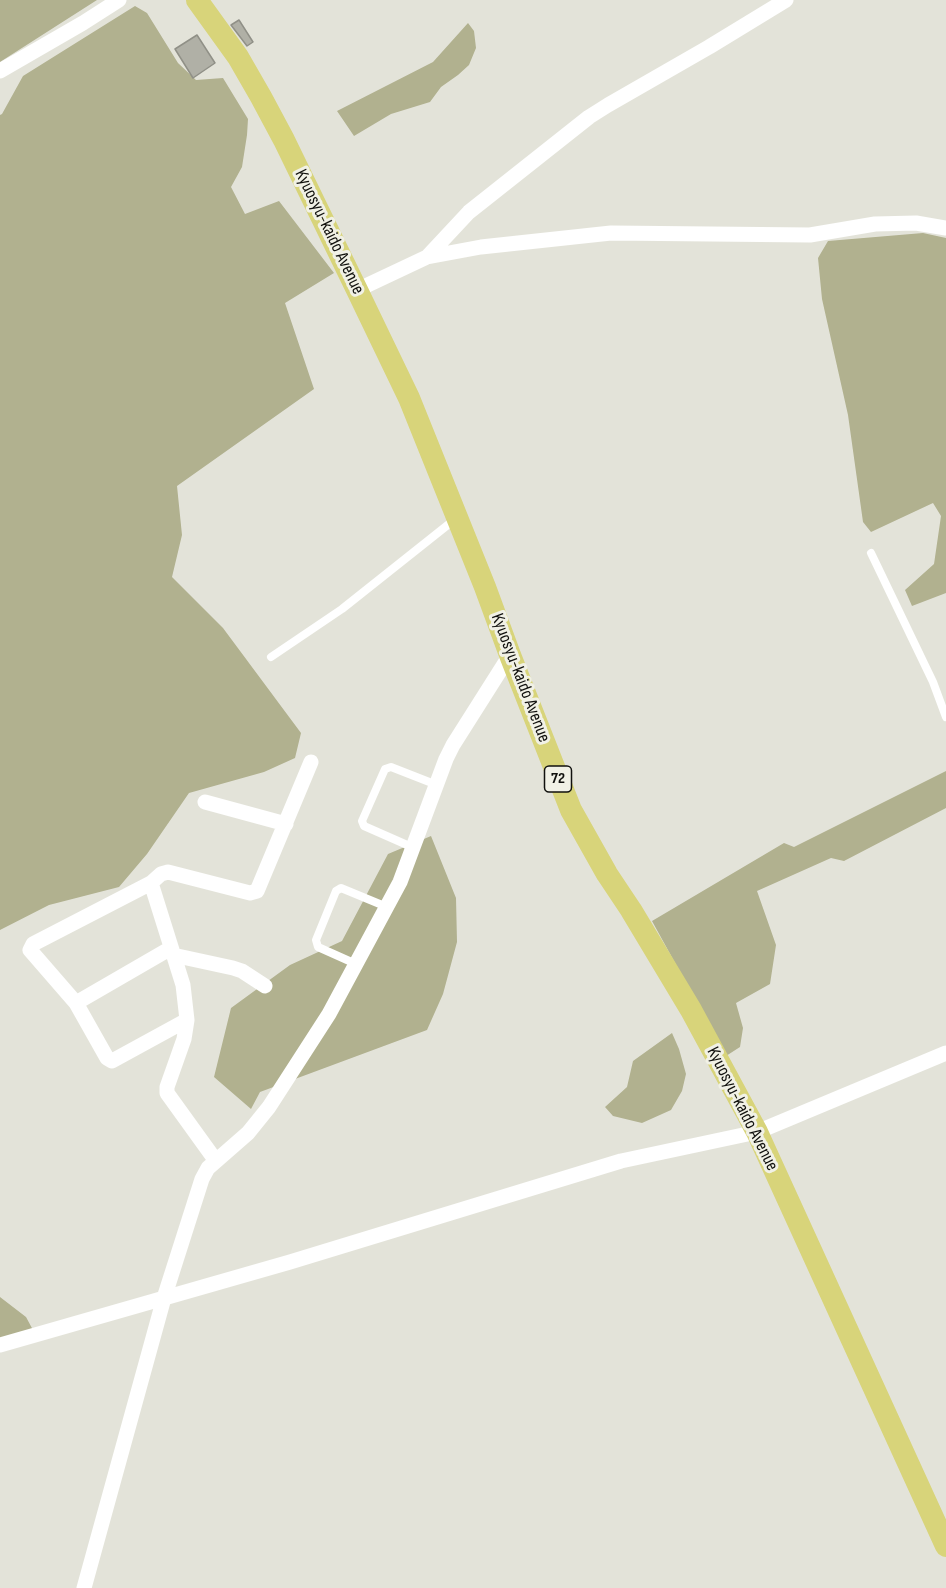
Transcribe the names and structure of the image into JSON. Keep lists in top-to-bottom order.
{
  "streets": {
    "main road": ["Kyuosyu-kaido Avenue", "72"]
  }
}
